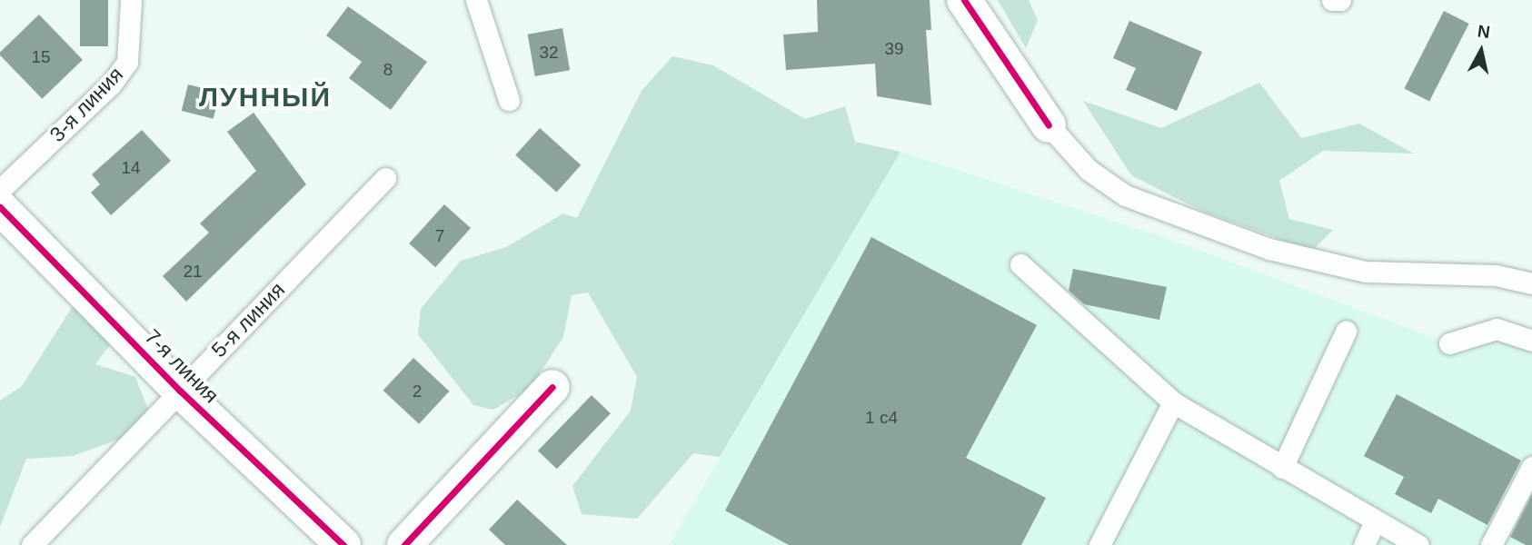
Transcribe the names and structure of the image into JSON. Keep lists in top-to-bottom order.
{
  "streets": {
    "street": ["7-я линия"],
    "lane": ["3-я линия", "5-я линия"]
  },
  "crossings": [
    ["5-я линия", "7-я линия"]
  ],
  "districts": ["ЛУННЫЙ"],
  "house_numbers": [
    "39",
    "32",
    "15",
    "8",
    "14",
    "7",
    "21",
    "2",
    "1 с4"
  ],
  "north": "top"
}
